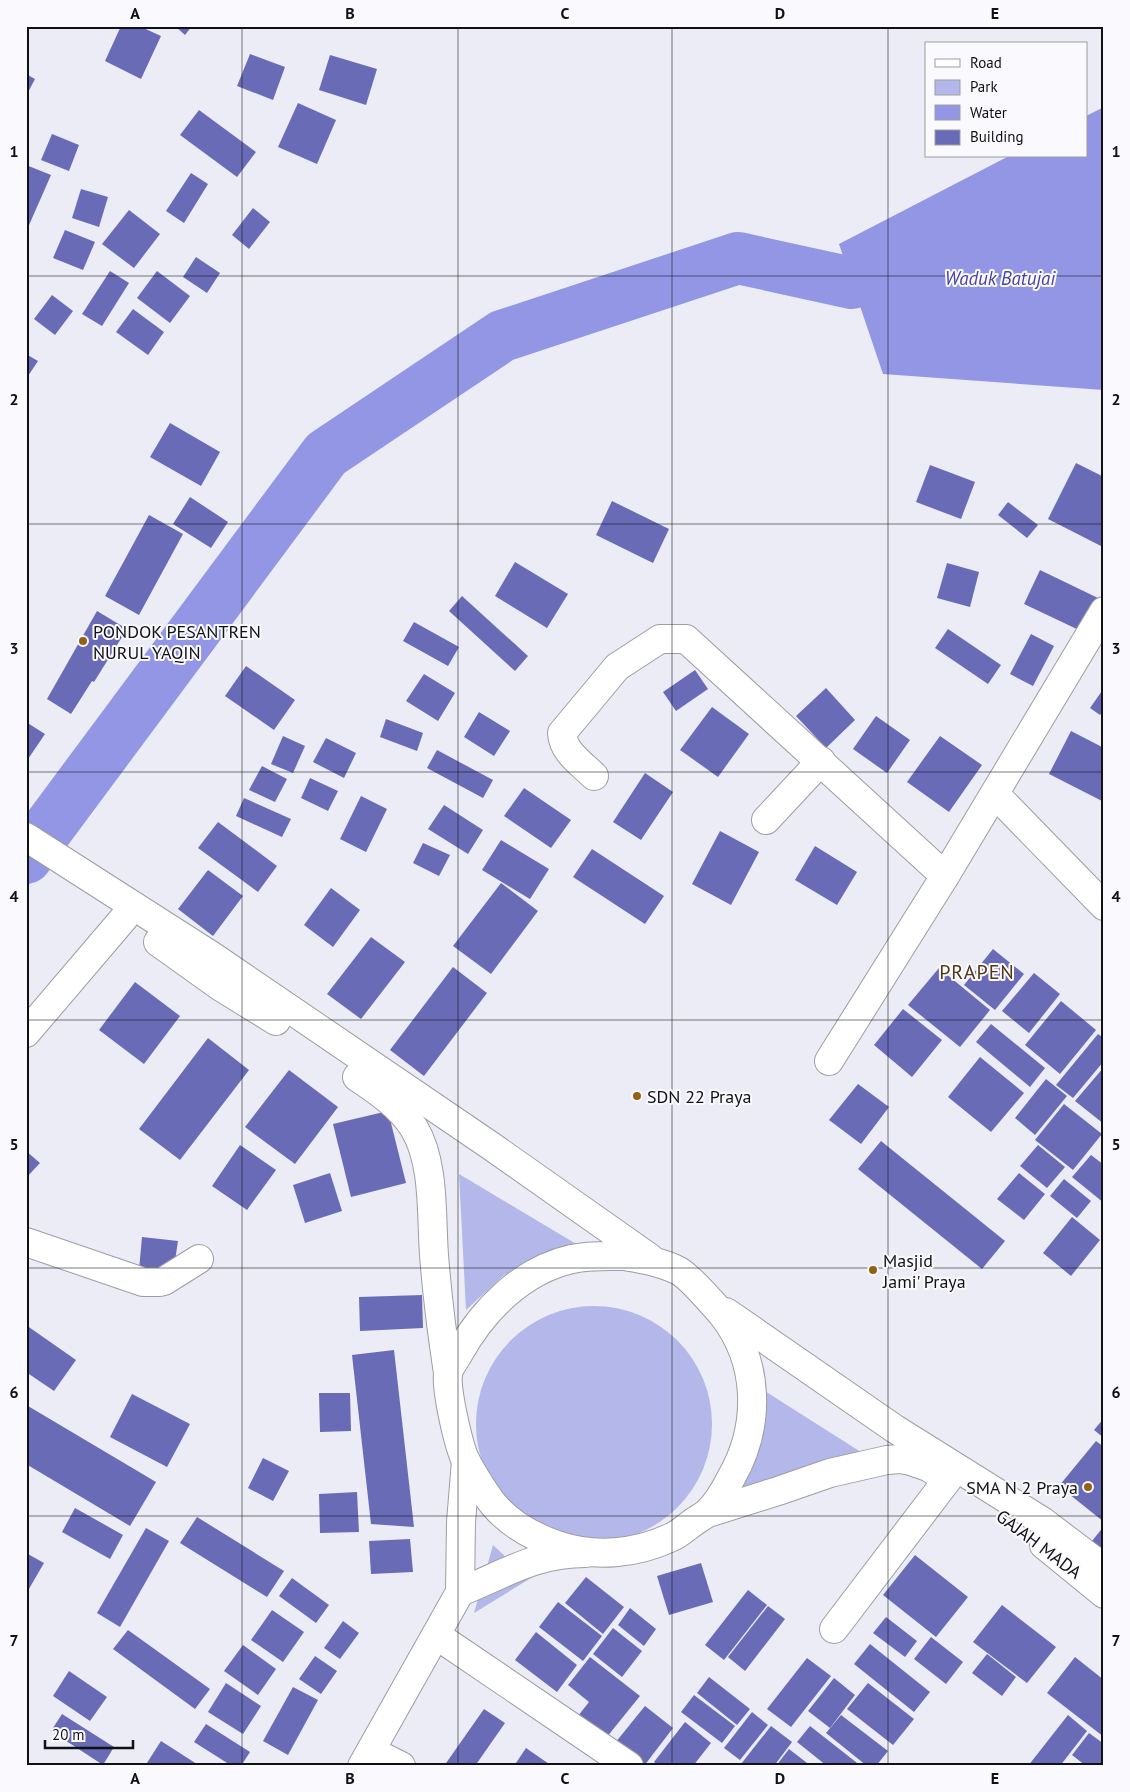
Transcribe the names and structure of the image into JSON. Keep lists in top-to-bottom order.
{
  "streets": {
    "main road": ["GAJAH MADA"]
  },
  "districts": ["PRAPEN"],
  "water": ["Waduk Batujai"],
  "places": [
    "PONDOK PESANTREN NURUL YAQIN",
    "SDN 22 Praya",
    "Masjid Jami' Praya",
    "SMA N 2 Praya"
  ],
  "legend": [
    "Road",
    "Park",
    "Water",
    "Building"
  ],
  "scale_bar": "20 m",
  "grid": {
    "columns": [
      "A",
      "B",
      "C",
      "D",
      "E"
    ],
    "rows": [
      "1",
      "2",
      "3",
      "4",
      "5",
      "6",
      "7"
    ]
  }
}
